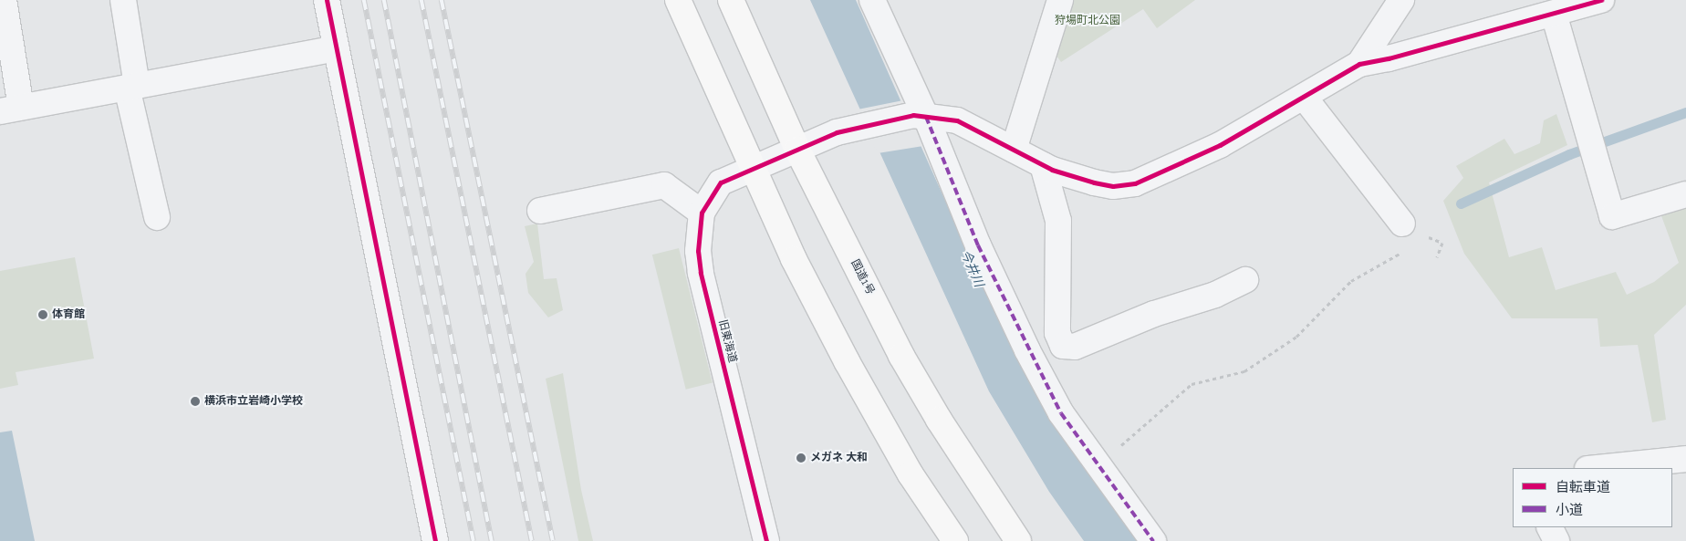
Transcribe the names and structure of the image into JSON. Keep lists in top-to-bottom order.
{
  "streets": {
    "highway": ["国道1号"],
    "street": ["旧東海道"]
  },
  "crossings": [
    ["国道1号", "旧東海道"]
  ],
  "water": ["今井川"],
  "parks": ["狩場町北公園"],
  "places": ["体育館", "横浜市立岩崎小学校", "メガネ 大和"],
  "legend": ["自転車道", "小道"]
}
